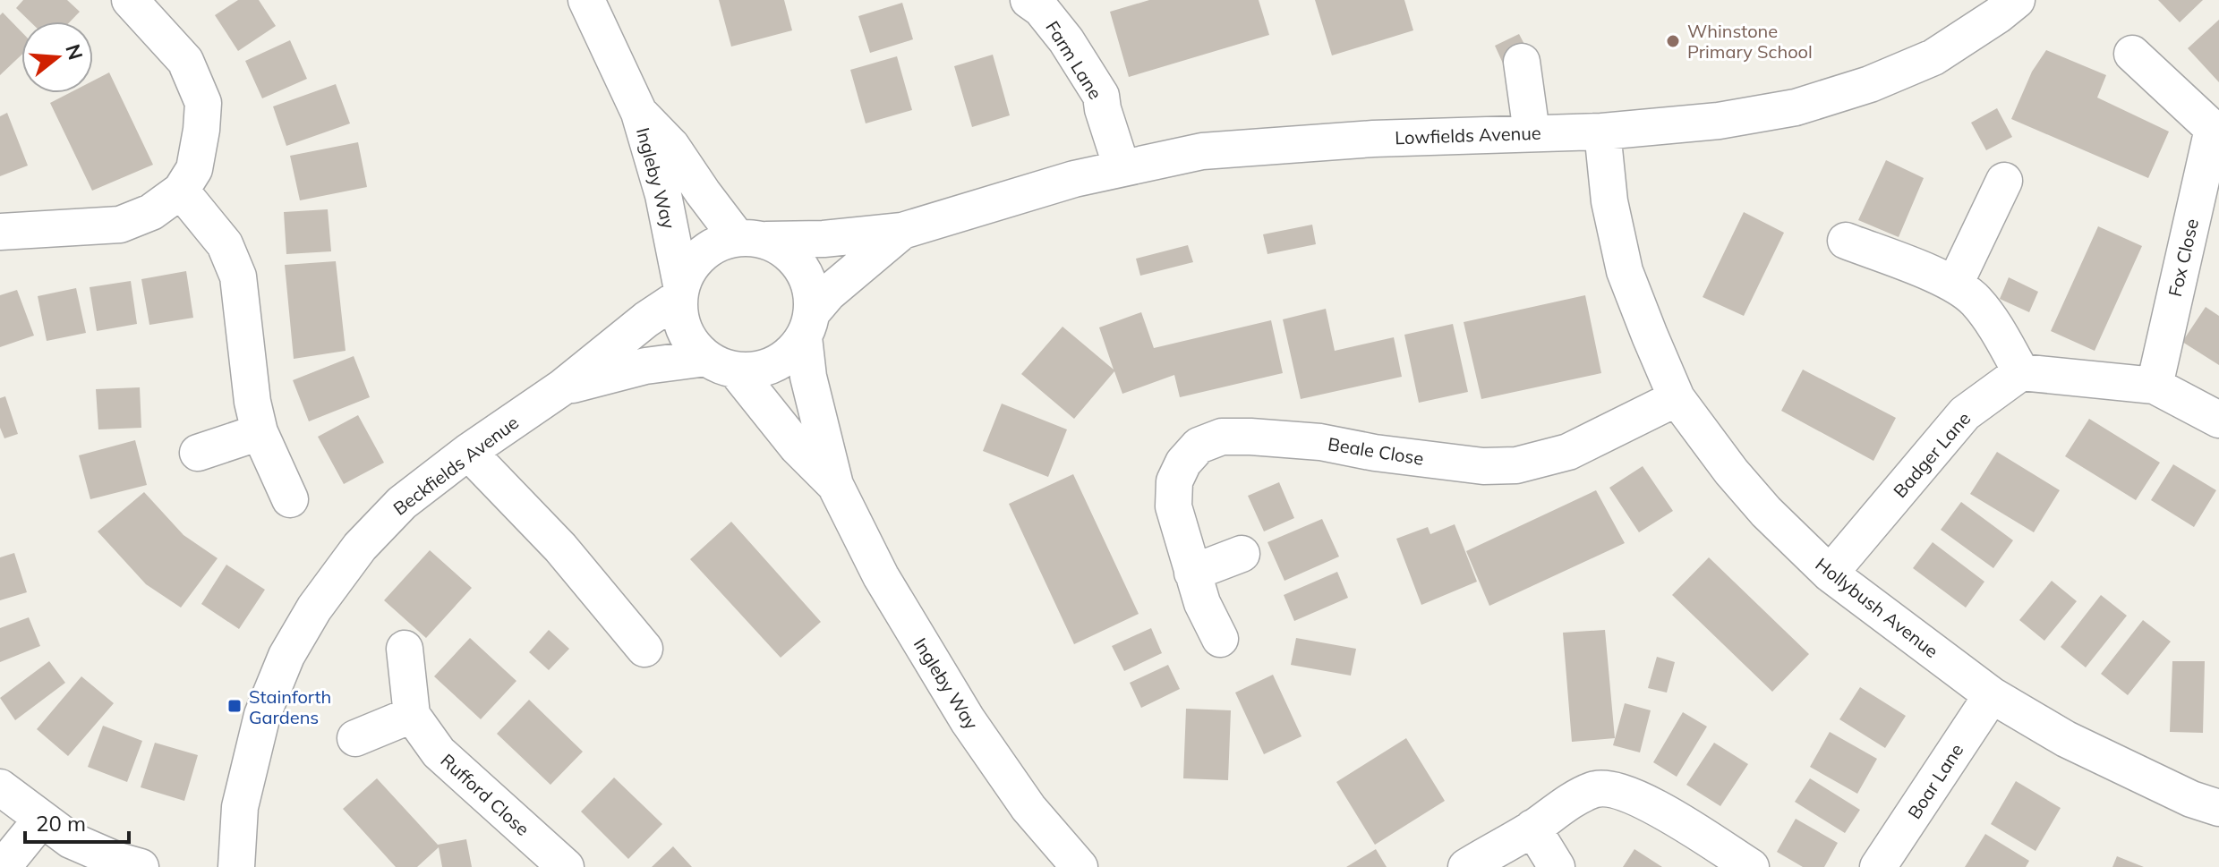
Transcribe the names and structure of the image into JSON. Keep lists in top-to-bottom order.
{
  "streets": {
    "street": [
      "Farm Lane",
      "Lowfields Avenue",
      "Ingleby Way",
      "Fox Close",
      "Beale Close",
      "Badger Lane",
      "Beckfields Avenue",
      "Hollybush Avenue",
      "Boar Lane",
      "Rufford Close"
    ]
  },
  "crossings": [
    ["Farm Lane", "Lowfields Avenue"],
    ["Lowfields Avenue", "Ingleby Way"],
    ["Lowfields Avenue", "Beckfields Avenue"],
    ["Lowfields Avenue", "Hollybush Avenue"],
    ["Ingleby Way", "Beckfields Avenue"],
    ["Beale Close", "Hollybush Avenue"],
    ["Badger Lane", "Hollybush Avenue"],
    ["Hollybush Avenue", "Boar Lane"]
  ],
  "places": {
    "other": ["Whinstone Primary School"],
    "transit": ["Stainforth Gardens"]
  },
  "scale_bar": "20 m",
  "north": "right"
}
